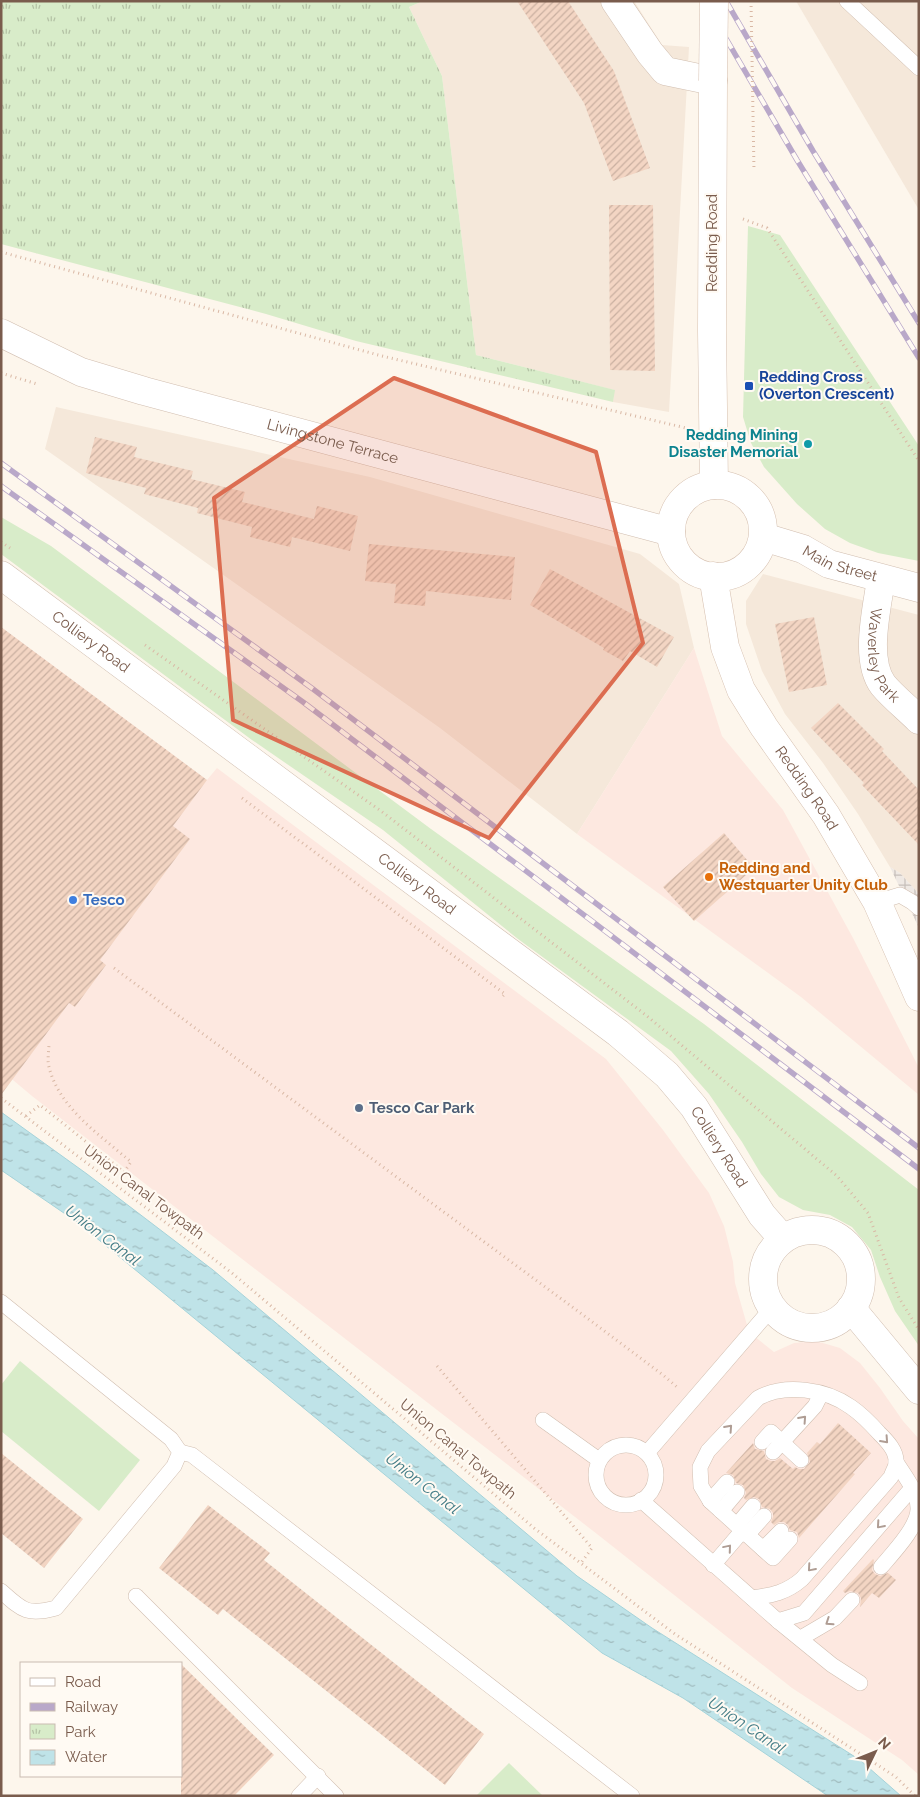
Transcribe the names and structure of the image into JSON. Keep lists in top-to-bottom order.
{
  "streets": {
    "street": [
      "Redding Road",
      "Livingstone Terrace",
      "Main Street",
      "Colliery Road",
      "Waverley Park"
    ],
    "path": ["Union Canal Towpath"]
  },
  "crossings": [
    ["Redding Road", "Livingstone Terrace"],
    ["Redding Road", "Main Street"],
    ["Livingstone Terrace", "Main Street"],
    ["Main Street", "Waverley Park"]
  ],
  "water": ["Union Canal"],
  "places": {
    "transit": ["Redding Cross (Overton Crescent)"],
    "other": [
      "Redding Mining Disaster Memorial",
      "Redding and Westquarter Unity Club",
      "Tesco",
      "Tesco Car Park"
    ]
  },
  "legend": [
    "Road",
    "Railway",
    "Park",
    "Water"
  ],
  "north": "top right"
}
